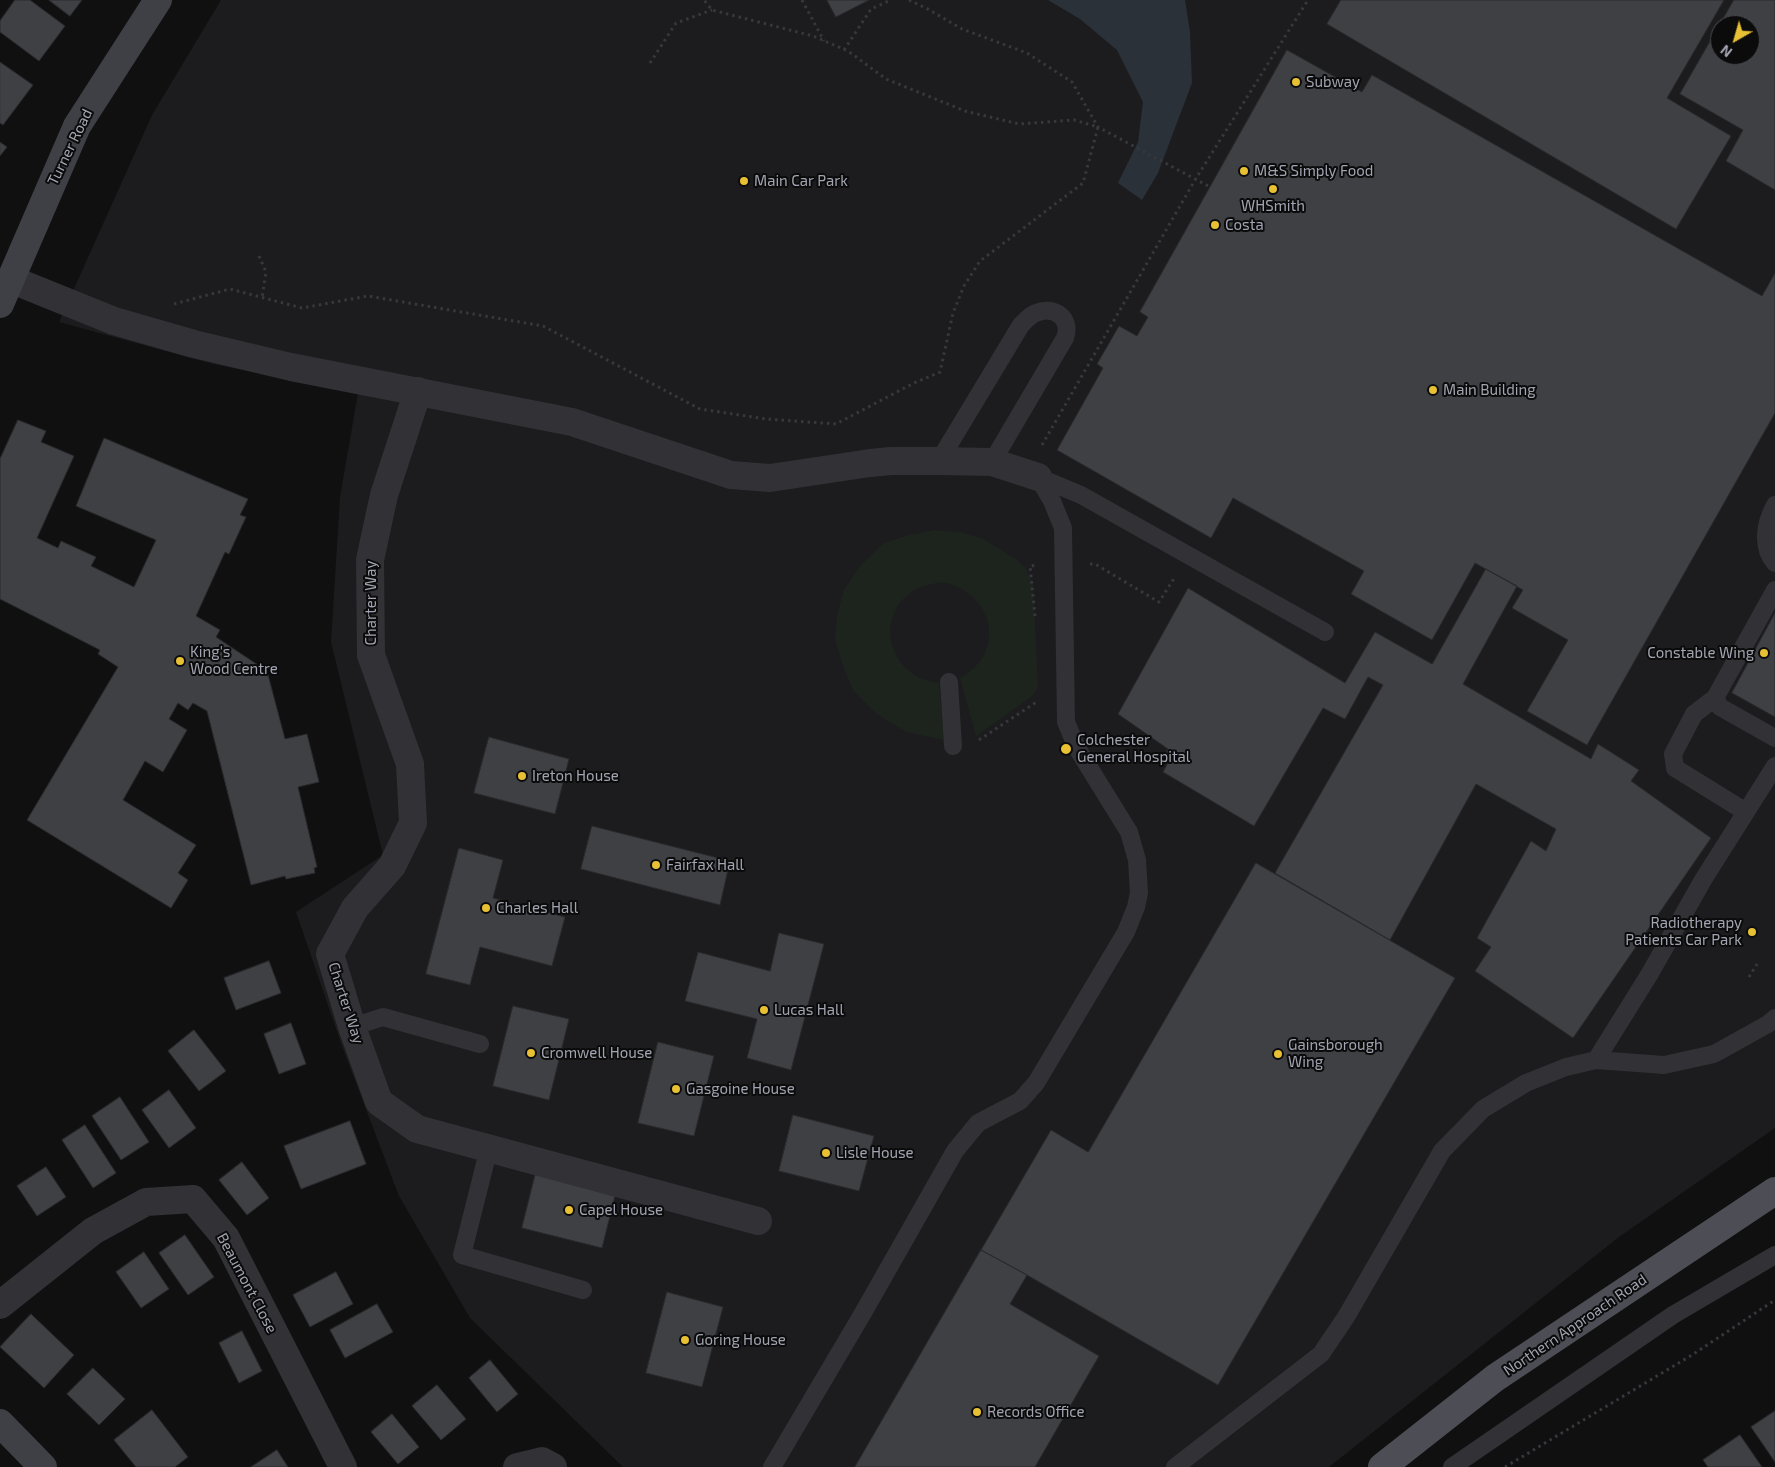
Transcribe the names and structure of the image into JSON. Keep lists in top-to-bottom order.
{
  "streets": {
    "main road": ["Northern Approach Road"],
    "street": ["Turner Road", "Charter Way", "Beaumont Close"]
  },
  "places": [
    "Subway",
    "M&S Simply Food",
    "Main Car Park",
    "WHSmith",
    "Costa",
    "Main Building",
    "Constable Wing",
    "King's Wood Centre",
    "Colchester General Hospital",
    "Ireton House",
    "Fairfax Hall",
    "Charles Hall",
    "Radiotherapy Patients Car Park",
    "Lucas Hall",
    "Cromwell House",
    "Gainsborough Wing",
    "Gasgoine House",
    "Lisle House",
    "Capel House",
    "Goring House",
    "Records Office"
  ],
  "north": "bottom left"
}
